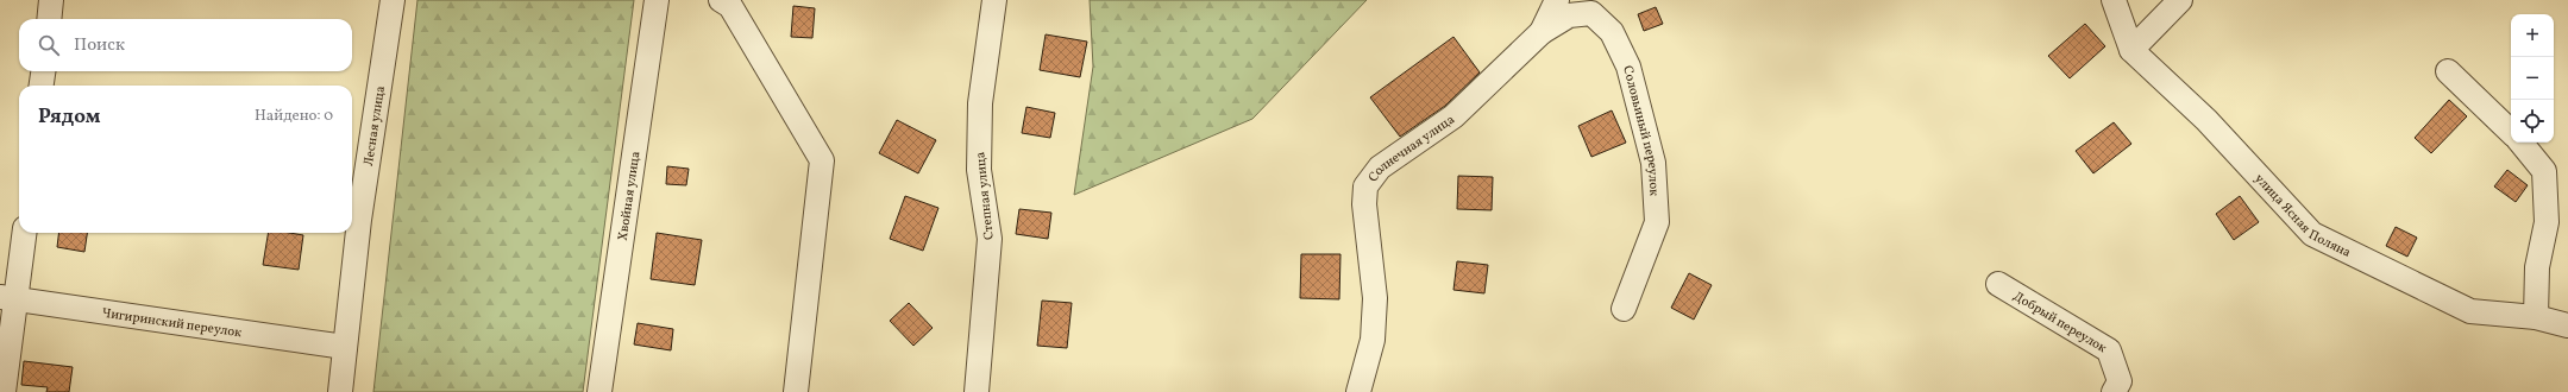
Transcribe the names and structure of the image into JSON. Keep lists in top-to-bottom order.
{
  "streets": {
    "street": [
      "Лесная улица",
      "Соловьиный переулок",
      "Солнечная улица",
      "Хвойная улица",
      "Степная улица",
      "улица Ясная Поляна",
      "Чигиринский переулок",
      "Добрый переулок"
    ]
  },
  "crossings": [
    ["Лесная улица", "Чигиринский переулок"],
    ["Соловьиный переулок", "Солнечная улица"]
  ],
  "page": {
    "map_buttons": ["+", "−"],
    "search": "Поиск",
    "heading": ["Рядом", "Найдено: 0"]
  }
}
